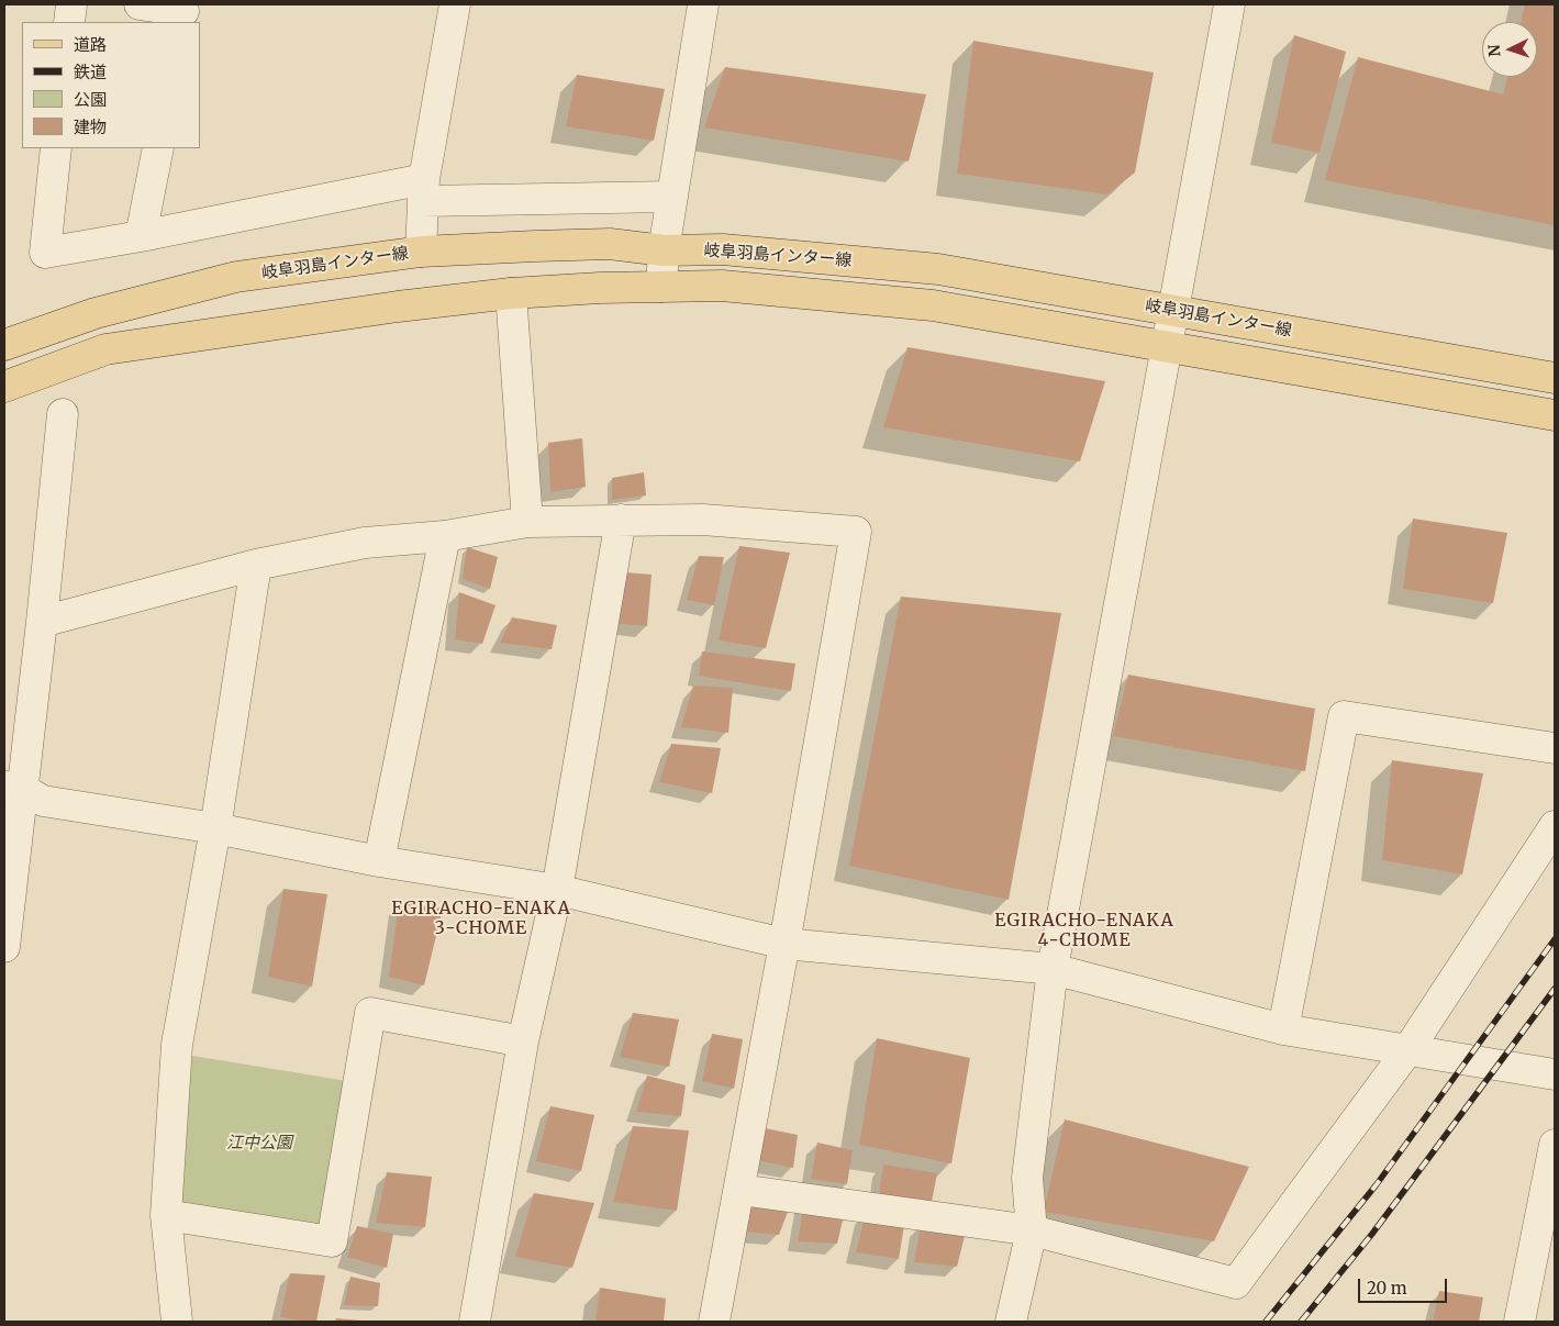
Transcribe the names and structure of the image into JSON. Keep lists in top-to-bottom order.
{
  "streets": {
    "main road": ["岐阜羽島インター線"]
  },
  "districts": ["EGIRACHO-ENAKA 3-CHOME", "EGIRACHO-ENAKA 4-CHOME"],
  "parks": ["江中公園"],
  "legend": [
    "道路",
    "鉄道",
    "公園",
    "建物"
  ],
  "scale_bar": "20 m",
  "north": "left"
}
